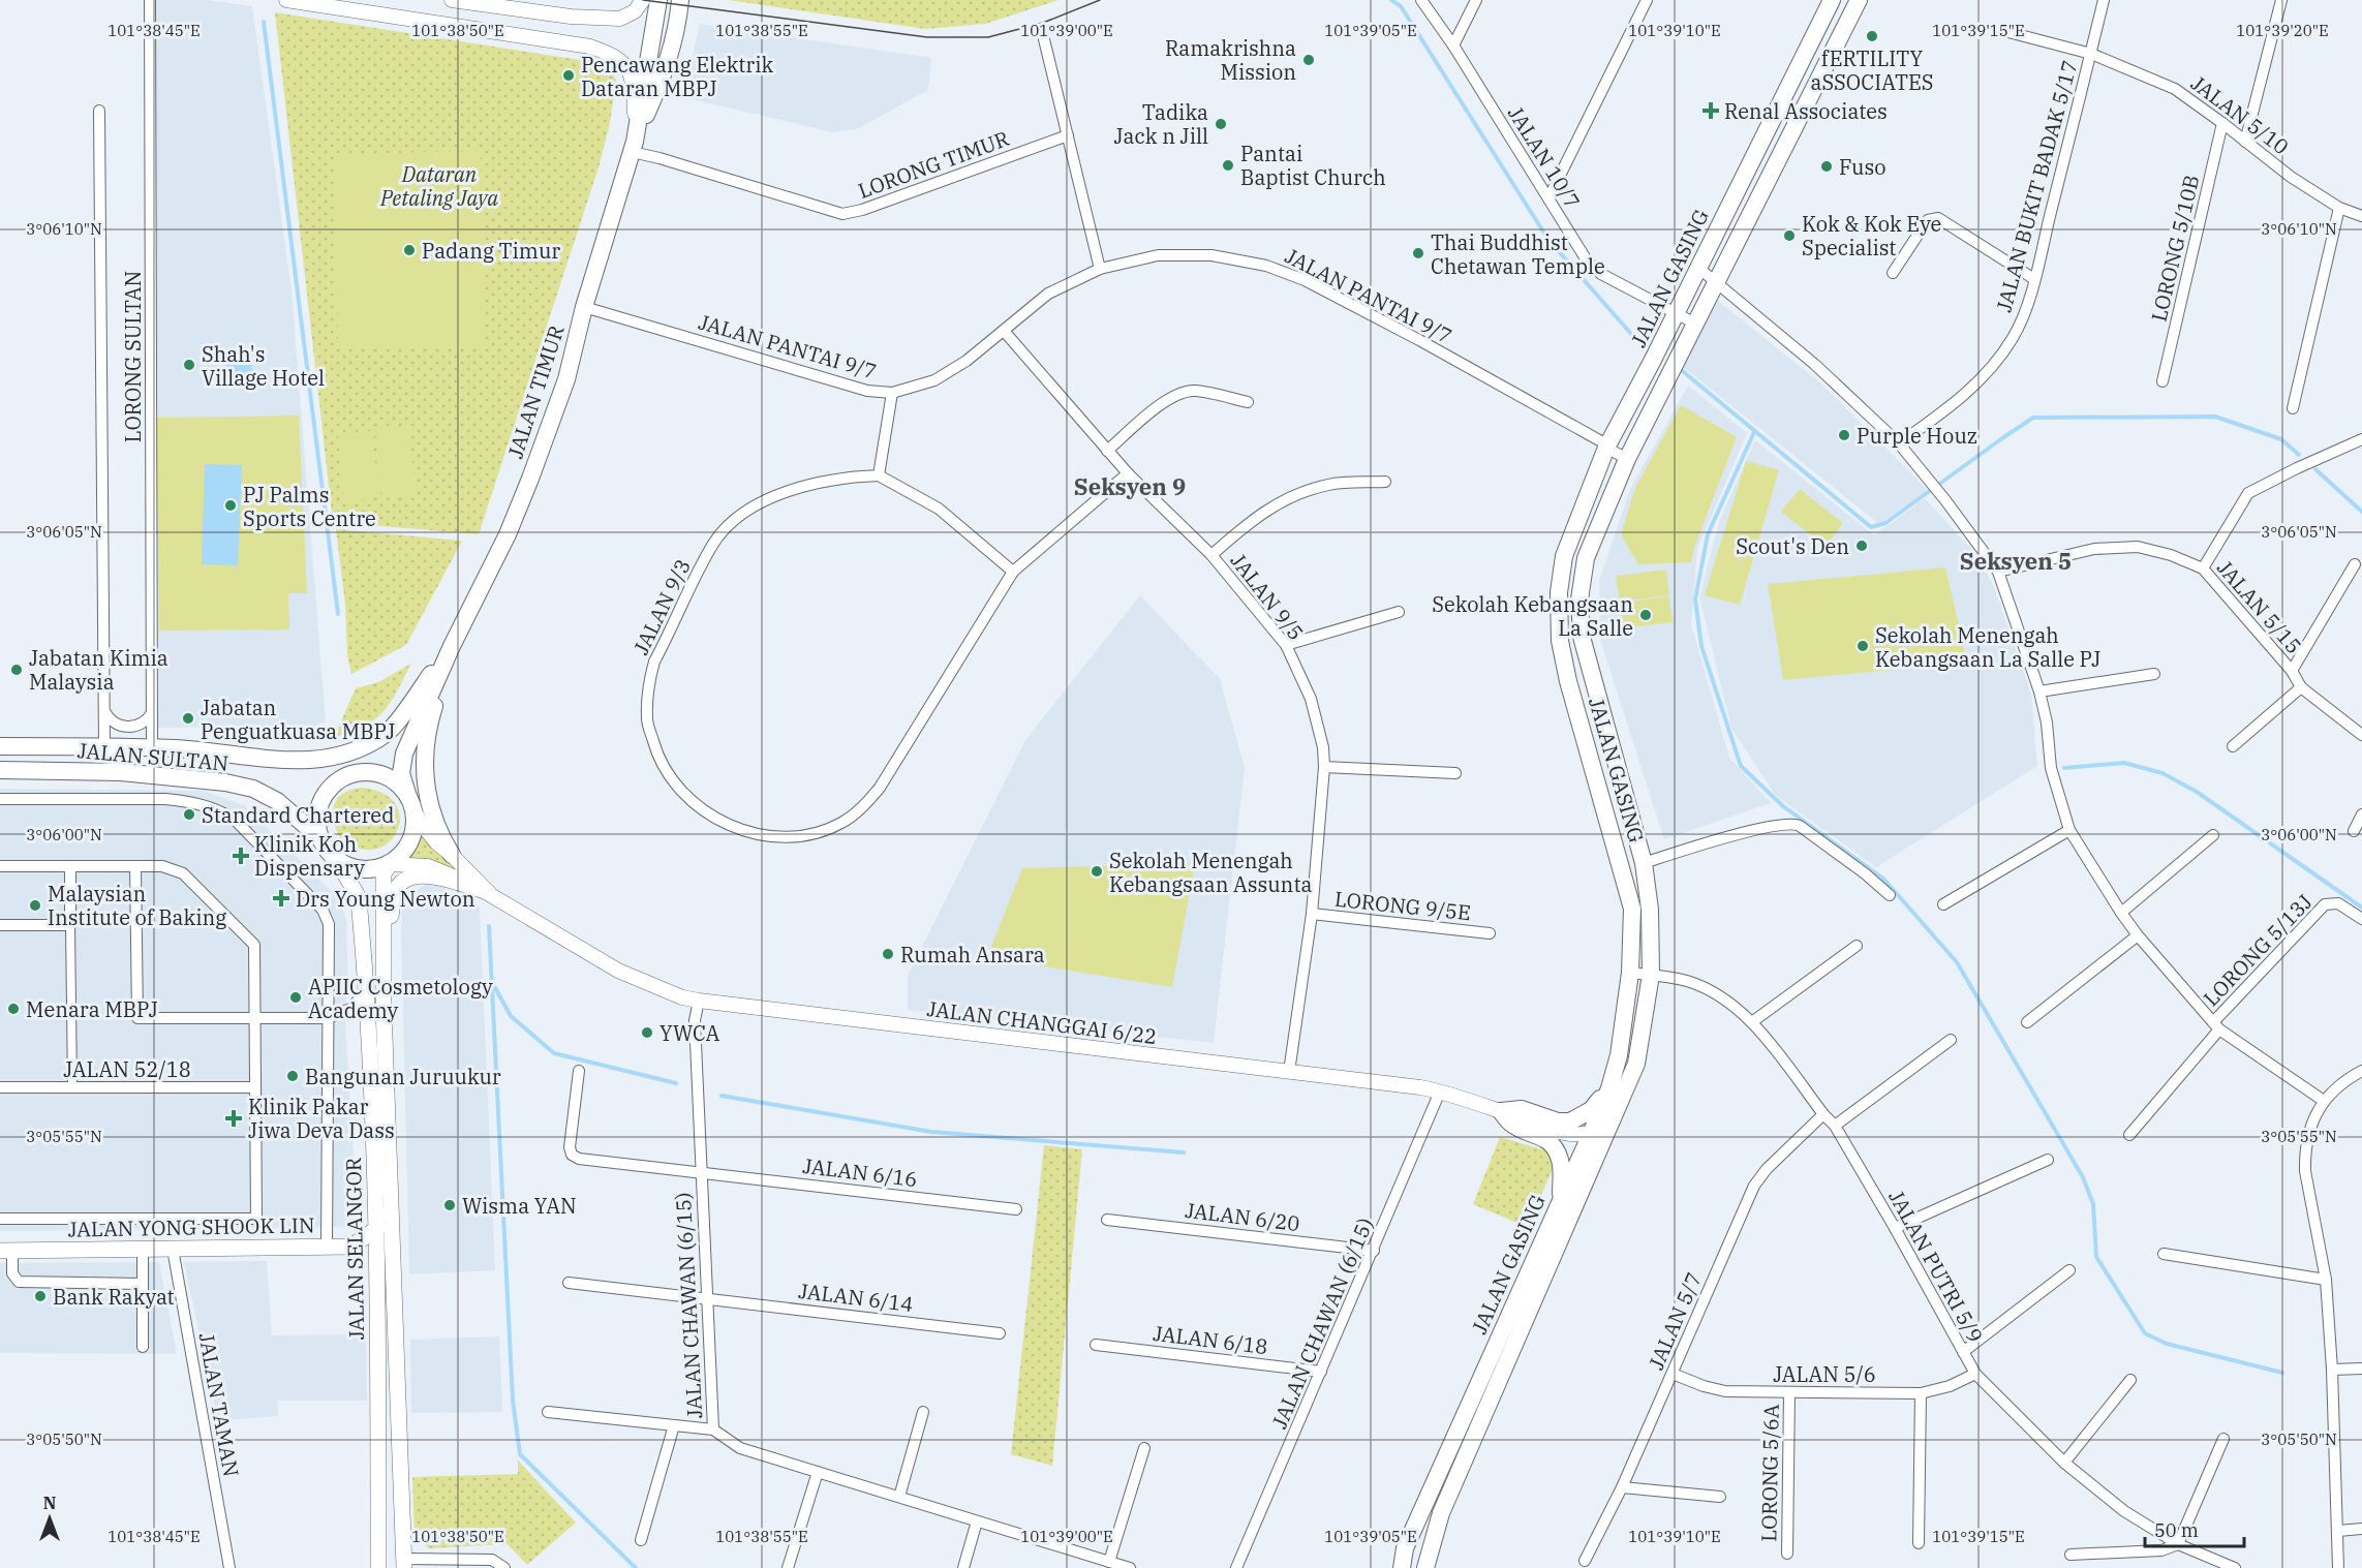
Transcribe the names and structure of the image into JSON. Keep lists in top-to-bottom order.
{
  "streets": {
    "main road": [
      "JALAN GASING",
      "JALAN TIMUR",
      "JALAN SULTAN",
      "JALAN YONG SHOOK LIN",
      "JALAN SELANGOR"
    ],
    "street": [
      "JALAN 5/10",
      "JALAN 10/7",
      "LORONG TIMUR",
      "JALAN BUKIT BADAK 5/17",
      "LORONG 5/10B",
      "JALAN PANTAI 9/7",
      "LORONG SULTAN",
      "JALAN 9/5",
      "JALAN 9/3",
      "JALAN 5/15",
      "LORONG 9/5E",
      "LORONG 5/13J",
      "JALAN CHANGGAI 6/22",
      "JALAN 52/18",
      "JALAN 6/16",
      "JALAN 6/20",
      "JALAN PUTRI 5/9",
      "JALAN 6/14",
      "JALAN CHAWAN (6/15)",
      "JALAN 5/7",
      "JALAN 6/18",
      "JALAN 5/6",
      "JALAN TAMAN",
      "LORONG 5/6A"
    ]
  },
  "crossings": [
    ["JALAN 5/10", "JALAN BUKIT BADAK 5/17"],
    ["JALAN 5/10", "LORONG 5/10B"],
    ["JALAN 10/7", "JALAN GASING"],
    ["LORONG TIMUR", "JALAN TIMUR"],
    ["JALAN GASING", "JALAN PANTAI 9/7"],
    ["JALAN GASING", "JALAN CHANGGAI 6/22"],
    ["JALAN GASING", "JALAN PUTRI 5/9"],
    ["JALAN PANTAI 9/7", "JALAN TIMUR"],
    ["JALAN PANTAI 9/7", "JALAN 9/5"],
    ["LORONG SULTAN", "JALAN SULTAN"],
    ["JALAN TIMUR", "JALAN SULTAN"],
    ["JALAN TIMUR", "JALAN CHANGGAI 6/22"],
    ["JALAN TIMUR", "JALAN SELANGOR"],
    ["JALAN 9/5", "JALAN 9/3"],
    ["JALAN 9/5", "LORONG 9/5E"],
    ["JALAN 9/5", "JALAN CHANGGAI 6/22"],
    ["JALAN SULTAN", "JALAN CHANGGAI 6/22"],
    ["JALAN SULTAN", "JALAN SELANGOR"],
    ["JALAN CHANGGAI 6/22", "JALAN SELANGOR"],
    ["JALAN CHANGGAI 6/22", "JALAN CHAWAN (6/15)"],
    ["JALAN 52/18", "JALAN YONG SHOOK LIN"],
    ["JALAN 6/16", "JALAN CHAWAN (6/15)"],
    ["JALAN 6/20", "JALAN CHAWAN (6/15)"],
    ["JALAN YONG SHOOK LIN", "JALAN SELANGOR"],
    ["JALAN YONG SHOOK LIN", "JALAN TAMAN"],
    ["JALAN PUTRI 5/9", "JALAN 5/7"],
    ["JALAN PUTRI 5/9", "JALAN 5/6"],
    ["JALAN 6/14", "JALAN CHAWAN (6/15)"],
    ["JALAN CHAWAN (6/15)", "JALAN 6/18"],
    ["JALAN 5/7", "JALAN 5/6"],
    ["JALAN 5/6", "LORONG 5/6A"]
  ],
  "districts": ["Seksyen 9", "Seksyen 5"],
  "parks": ["Dataran Petaling Jaya"],
  "places": {
    "other": [
      "fERTILITY aSSOCIATES",
      "Ramakrishna Mission",
      "Pencawang Elektrik Dataran MBPJ",
      "Tadika Jack n Jill",
      "Pantai Baptist Church",
      "Fuso",
      "Kok & Kok Eye Specialist",
      "Padang Timur",
      "Thai Buddhist Chetawan Temple",
      "Shah's Village Hotel",
      "Purple Houz",
      "PJ Palms Sports Centre",
      "Scout's Den",
      "Sekolah Kebangsaan La Salle",
      "Sekolah Menengah Kebangsaan La Salle PJ",
      "Jabatan Kimia Malaysia",
      "Jabatan Penguatkuasa MBPJ",
      "Standard Chartered",
      "Sekolah Menengah Kebangsaan Assunta",
      "Malaysian Institute of Baking",
      "Rumah Ansara",
      "APIIC Cosmetology Academy",
      "Menara MBPJ",
      "YWCA",
      "Bangunan Juruukur",
      "Wisma YAN",
      "Bank Rakyat"
    ],
    "health": [
      "Renal Associates",
      "Klinik Koh Dispensary",
      "Drs Young Newton",
      "Klinik Pakar Jiwa Deva Dass"
    ]
  },
  "scale_bar": "50 m",
  "north": "top",
  "coordinates": [
    "101°38'45\"E",
    "101°38'50\"E",
    "101°38'55\"E",
    "101°39'00\"E",
    "101°39'05\"E",
    "101°39'10\"E",
    "101°39'15\"E",
    "101°39'20\"E",
    "3°06'10\"N",
    "3°06'05\"N",
    "3°06'00\"N",
    "3°05'55\"N",
    "3°05'50\"N"
  ]
}
